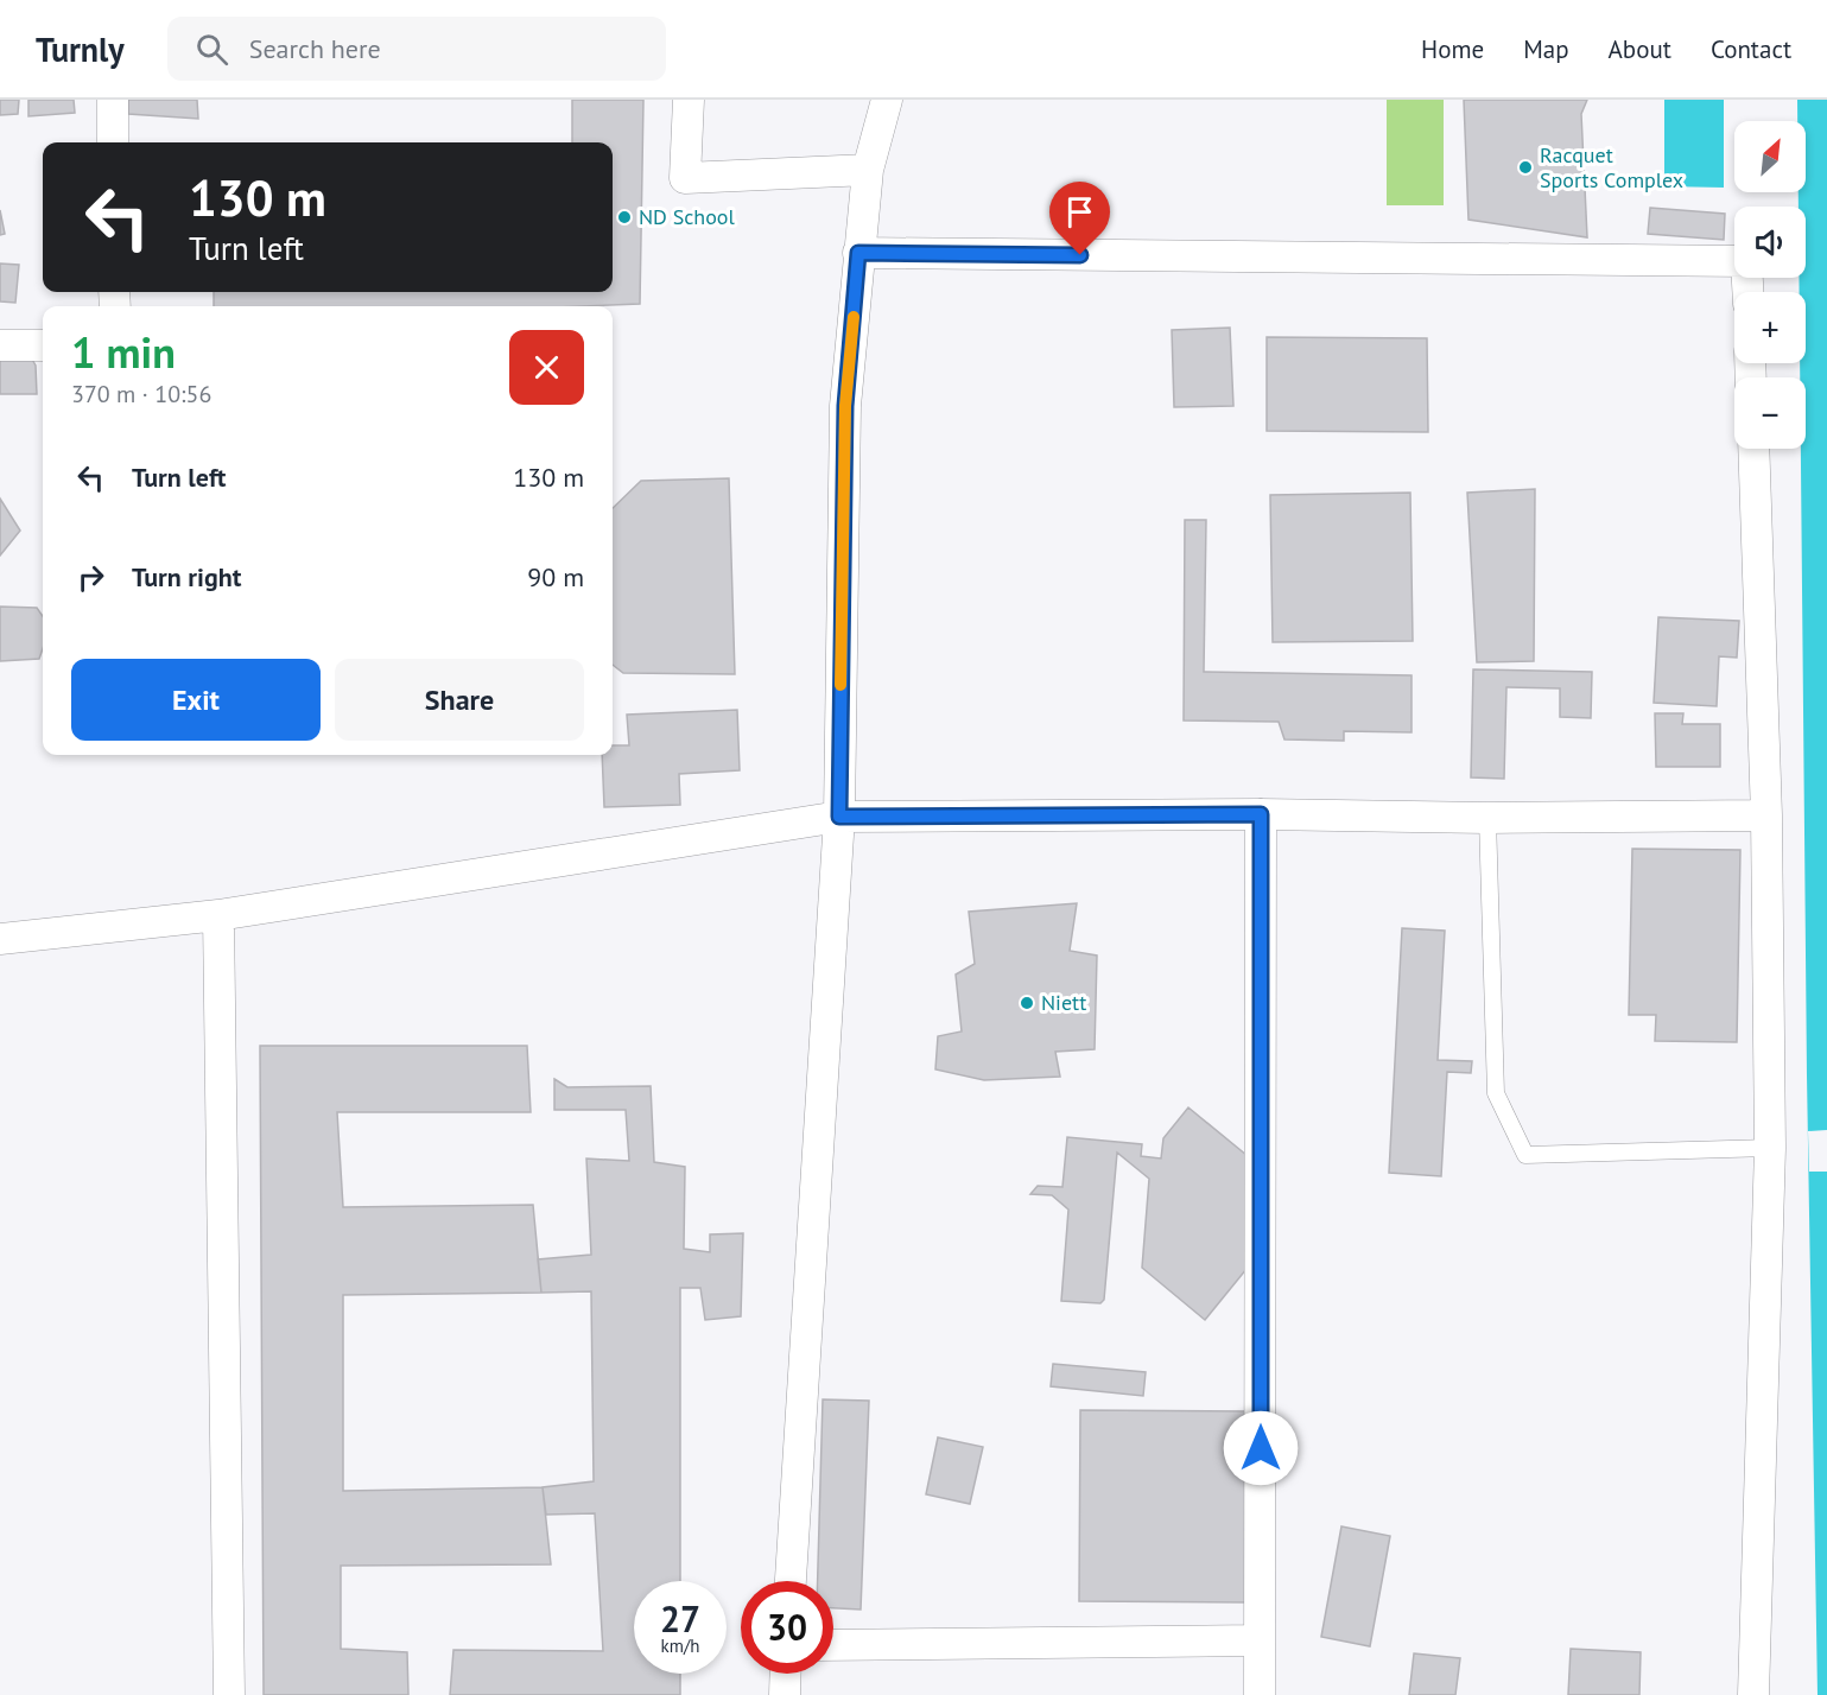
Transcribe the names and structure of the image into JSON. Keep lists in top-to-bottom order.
{
  "places": ["Racquet Sports Complex", "ND School", "Niett"],
  "north": "top right",
  "page": {
    "header": "Turnly",
    "search": "Search here",
    "nav": [
      "Home",
      "Map",
      "About",
      "Contact"
    ],
    "map_buttons": ["+", "−"],
    "turn": ["130 m", "Turn left"],
    "heading": ["1 min", "370 m · 10:56"],
    "list": [
      {
        "name": "Turn left",
        "value": "130 m"
      },
      {
        "name": "Turn right",
        "value": "90 m"
      }
    ],
    "buttons": ["Exit", "Share"],
    "speed": "27 km/h",
    "limit": "30"
  }
}
